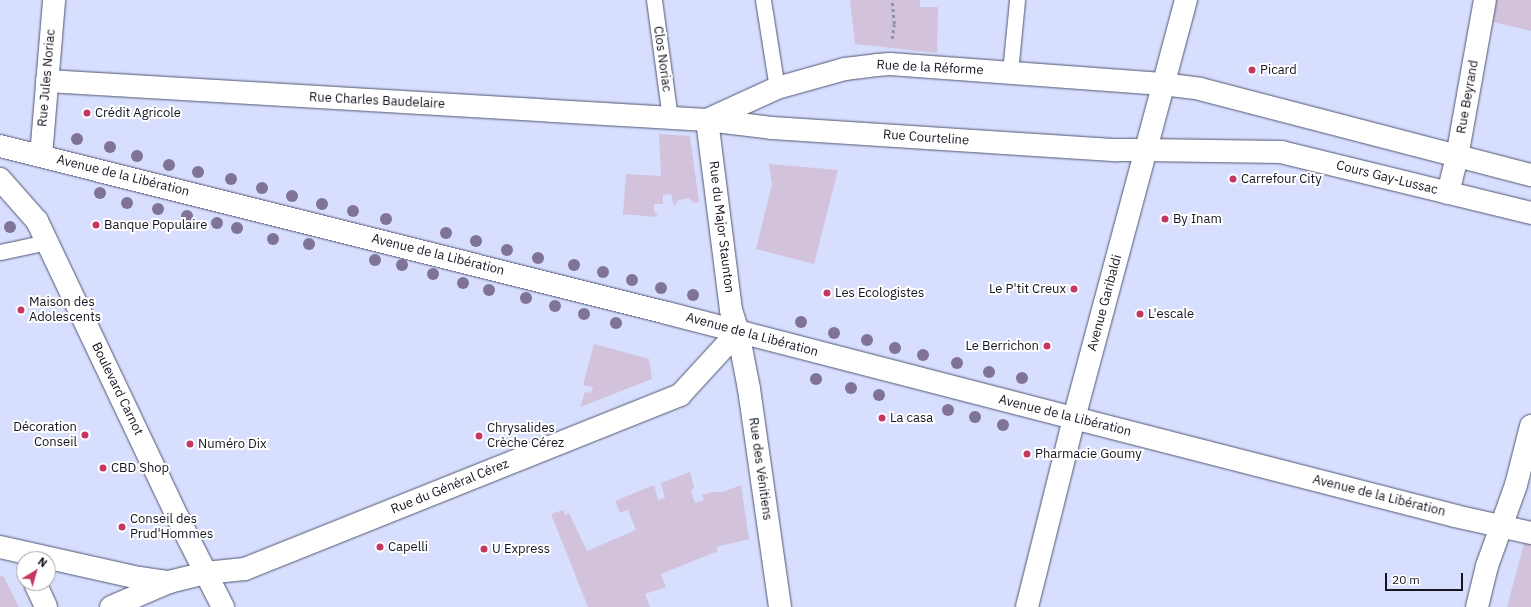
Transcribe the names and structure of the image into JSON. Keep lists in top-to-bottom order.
{
  "streets": {
    "street": [
      "Rue de la Réforme",
      "Rue Jules Noriac",
      "Rue Beyrand",
      "Rue Charles Baudelaire",
      "Rue Courteline",
      "Avenue de la Libération",
      "Cours Gay-Lussac",
      "Rue du Major Staunton",
      "Avenue Garibaldi",
      "Boulevard Carnot",
      "Rue des Vénitiens",
      "Rue du Général Cérez"
    ],
    "lane": ["Clos Noriac"]
  },
  "crossings": [
    ["Clos Noriac", "Rue Charles Baudelaire"],
    ["Rue de la Réforme", "Rue Charles Baudelaire"],
    ["Rue de la Réforme", "Rue Courteline"],
    ["Rue de la Réforme", "Rue du Major Staunton"],
    ["Rue de la Réforme", "Avenue Garibaldi"],
    ["Rue Jules Noriac", "Rue Charles Baudelaire"],
    ["Rue Jules Noriac", "Avenue de la Libération"],
    ["Rue Beyrand", "Cours Gay-Lussac"],
    ["Rue Charles Baudelaire", "Rue Courteline"],
    ["Rue Charles Baudelaire", "Rue du Major Staunton"],
    ["Rue Courteline", "Cours Gay-Lussac"],
    ["Rue Courteline", "Rue du Major Staunton"],
    ["Rue Courteline", "Avenue Garibaldi"],
    ["Avenue de la Libération", "Rue du Major Staunton"],
    ["Avenue de la Libération", "Avenue Garibaldi"],
    ["Avenue de la Libération", "Rue des Vénitiens"],
    ["Avenue de la Libération", "Rue du Général Cérez"],
    ["Cours Gay-Lussac", "Avenue Garibaldi"],
    ["Rue du Major Staunton", "Rue des Vénitiens"],
    ["Rue du Major Staunton", "Rue du Général Cérez"],
    ["Boulevard Carnot", "Rue du Général Cérez"],
    ["Rue des Vénitiens", "Rue du Général Cérez"]
  ],
  "places": [
    "Picard",
    "Crédit Agricole",
    "Carrefour City",
    "By Inam",
    "Banque Populaire",
    "Le P'tit Creux",
    "Les Ecologistes",
    "Maison des Adolescents",
    "L'escale",
    "Le Berrichon",
    "La casa",
    "Décoration Conseil",
    "Chrysalides Crèche Cérez",
    "Numéro Dix",
    "Pharmacie Goumy",
    "CBD Shop",
    "Conseil des Prud'Hommes",
    "Capelli",
    "U Express"
  ],
  "scale_bar": "20 m",
  "north": "top right"
}
